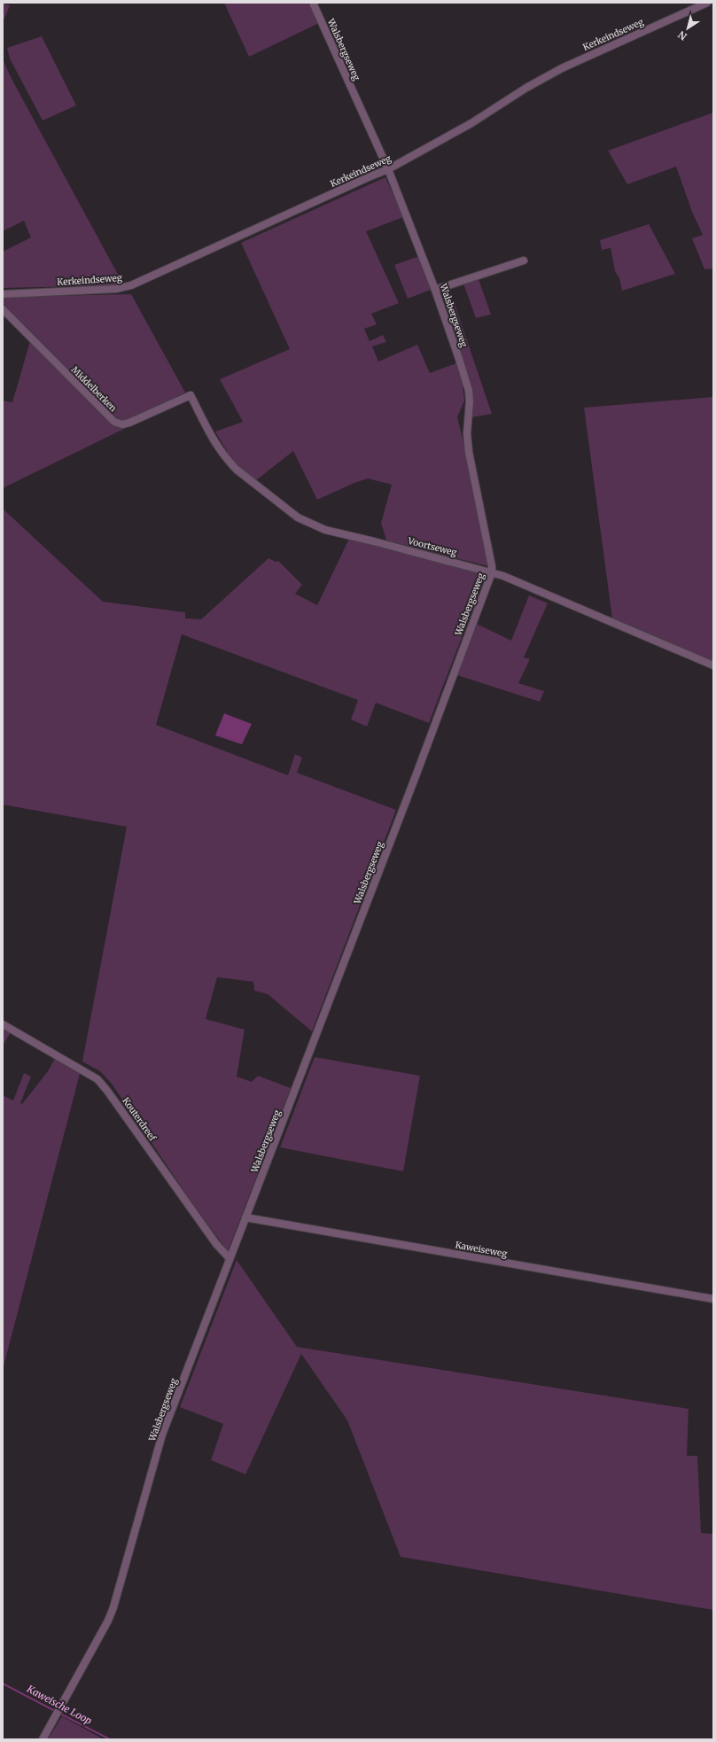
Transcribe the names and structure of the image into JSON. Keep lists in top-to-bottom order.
{
  "streets": {
    "street": [
      "Kerkeindseweg",
      "Walsbergseweg",
      "Middelberken",
      "Voortseweg",
      "Kouterdreef",
      "Kaweiseweg"
    ]
  },
  "crossings": [
    ["Kerkeindseweg", "Walsbergseweg"],
    ["Walsbergseweg", "Voortseweg"],
    ["Walsbergseweg", "Kouterdreef"],
    ["Walsbergseweg", "Kaweiseweg"],
    ["Middelberken", "Voortseweg"]
  ],
  "water": ["Kaweische Loop"],
  "north": "bottom left"
}
